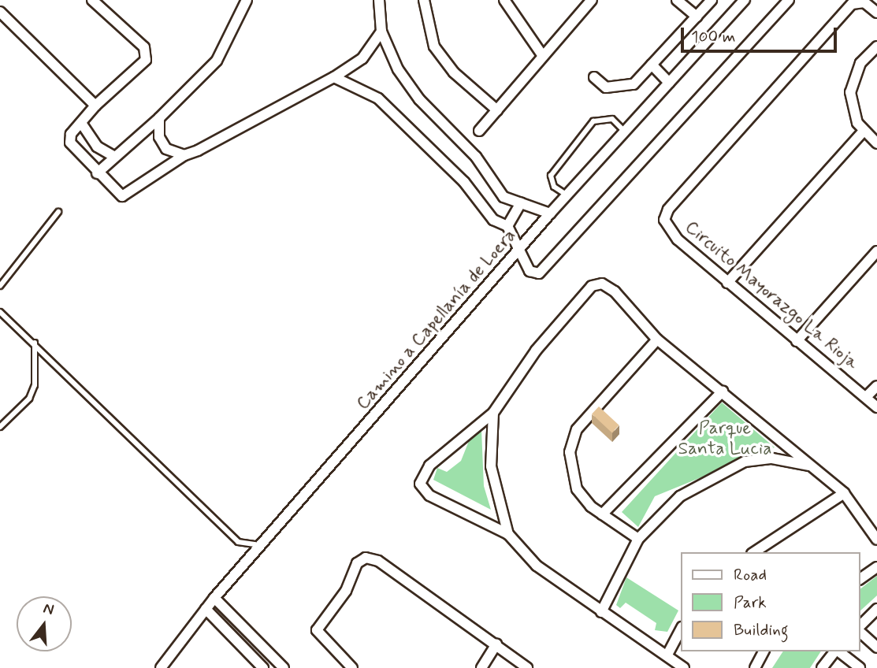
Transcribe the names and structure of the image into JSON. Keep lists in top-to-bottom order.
{
  "streets": {
    "street": ["Circuito Mayorazgo La Rioja", "Camino a Capellanía de Loera"]
  },
  "parks": ["Parque Santa Lucia"],
  "legend": ["Road", "Park", "Building"],
  "scale_bar": "100 m",
  "north": "top"
}
